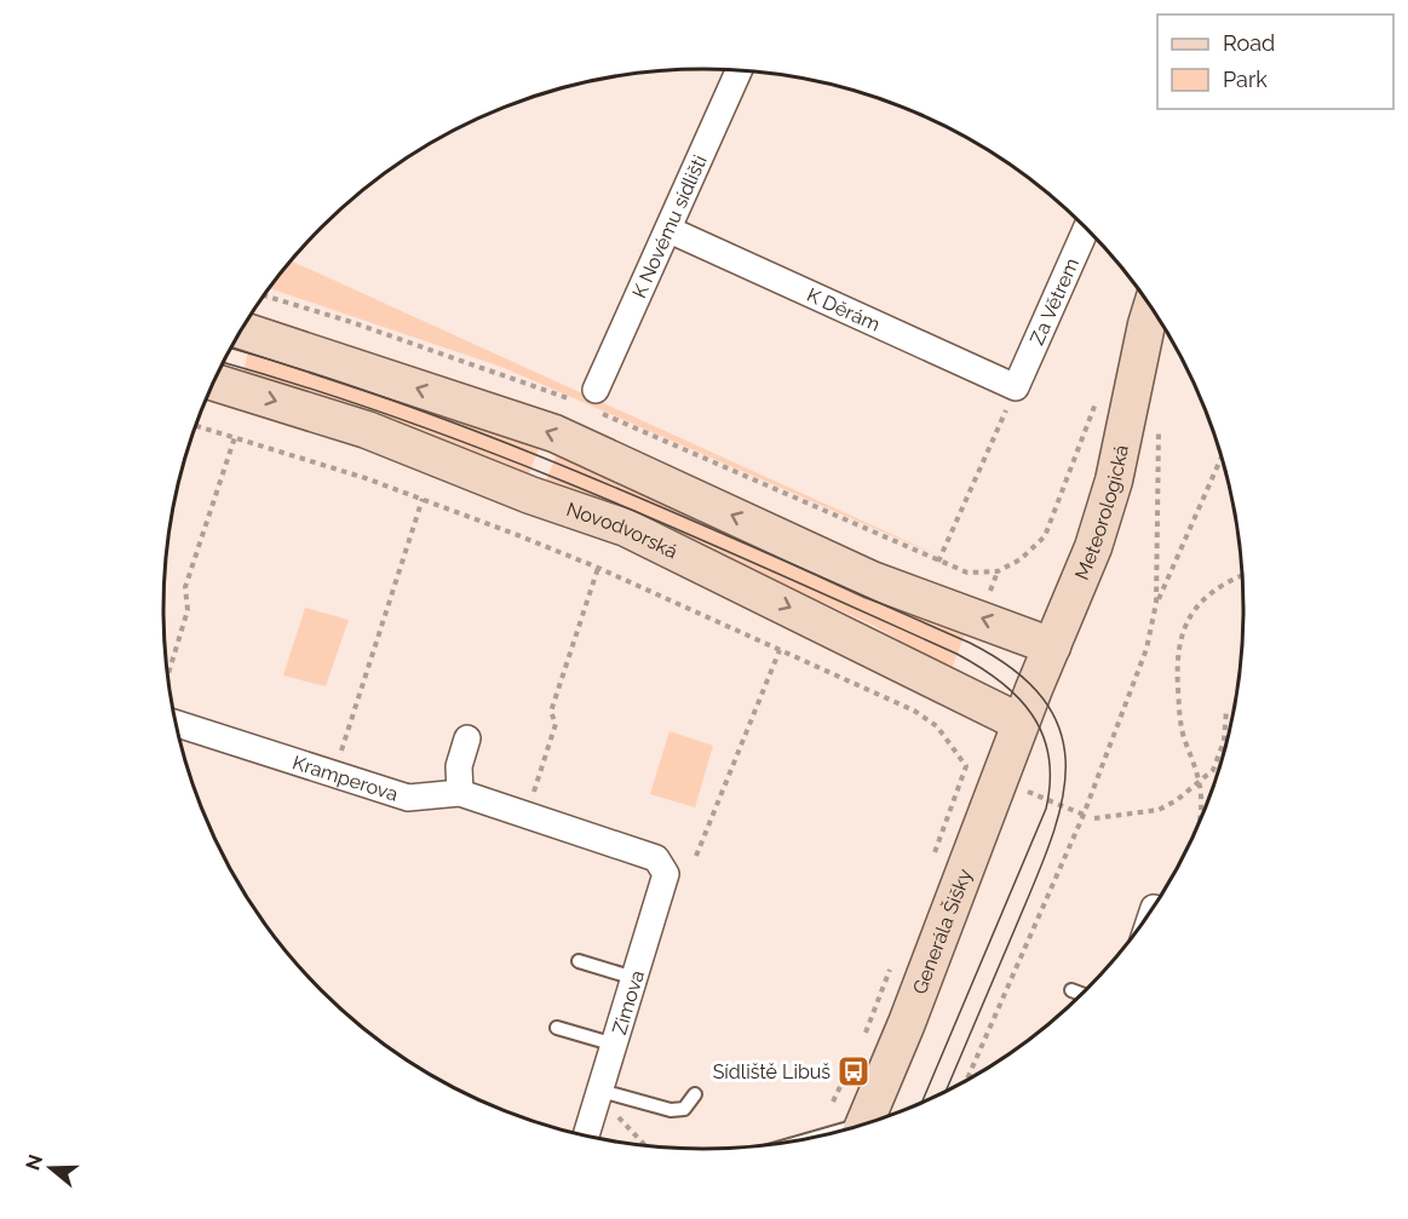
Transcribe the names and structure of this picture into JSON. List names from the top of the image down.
{
  "streets": {
    "main road": ["Meteorologická", "Novodvorská", "Generála Šišky"],
    "street": [
      "K Novému sídlišti",
      "Za Větrem",
      "K Děrám",
      "Kramperova",
      "Zimova"
    ]
  },
  "crossings": [
    ["K Novému sídlišti", "K Děrám"],
    ["Za Větrem", "K Děrám"],
    ["Meteorologická", "Novodvorská"],
    ["Meteorologická", "Generála Šišky"],
    ["Novodvorská", "Generála Šišky"],
    ["Kramperova", "Zimova"]
  ],
  "places": {
    "bus stop": ["Sídliště Libuš"]
  },
  "legend": ["Road", "Park"],
  "north": "left"
}
